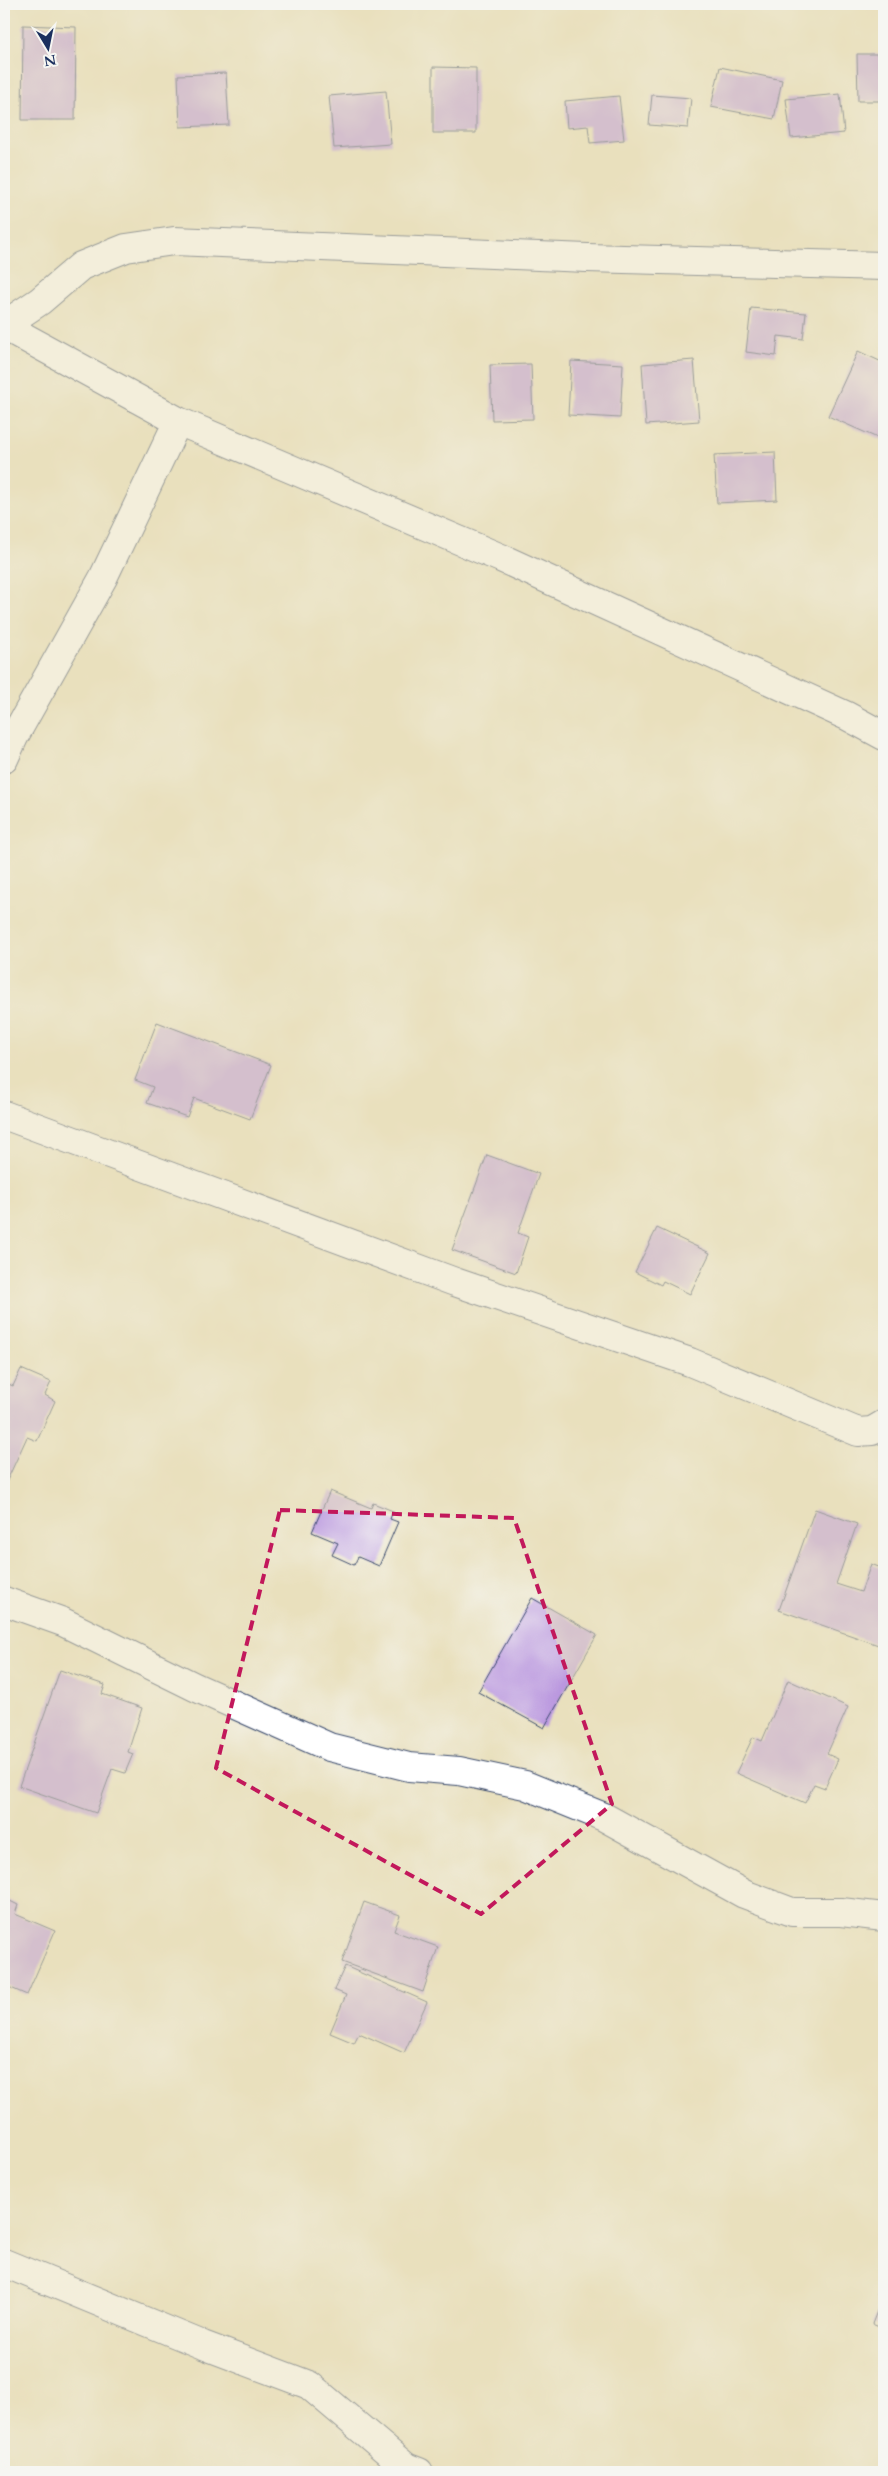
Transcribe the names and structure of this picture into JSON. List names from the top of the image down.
{
  "north": "bottom"
}
